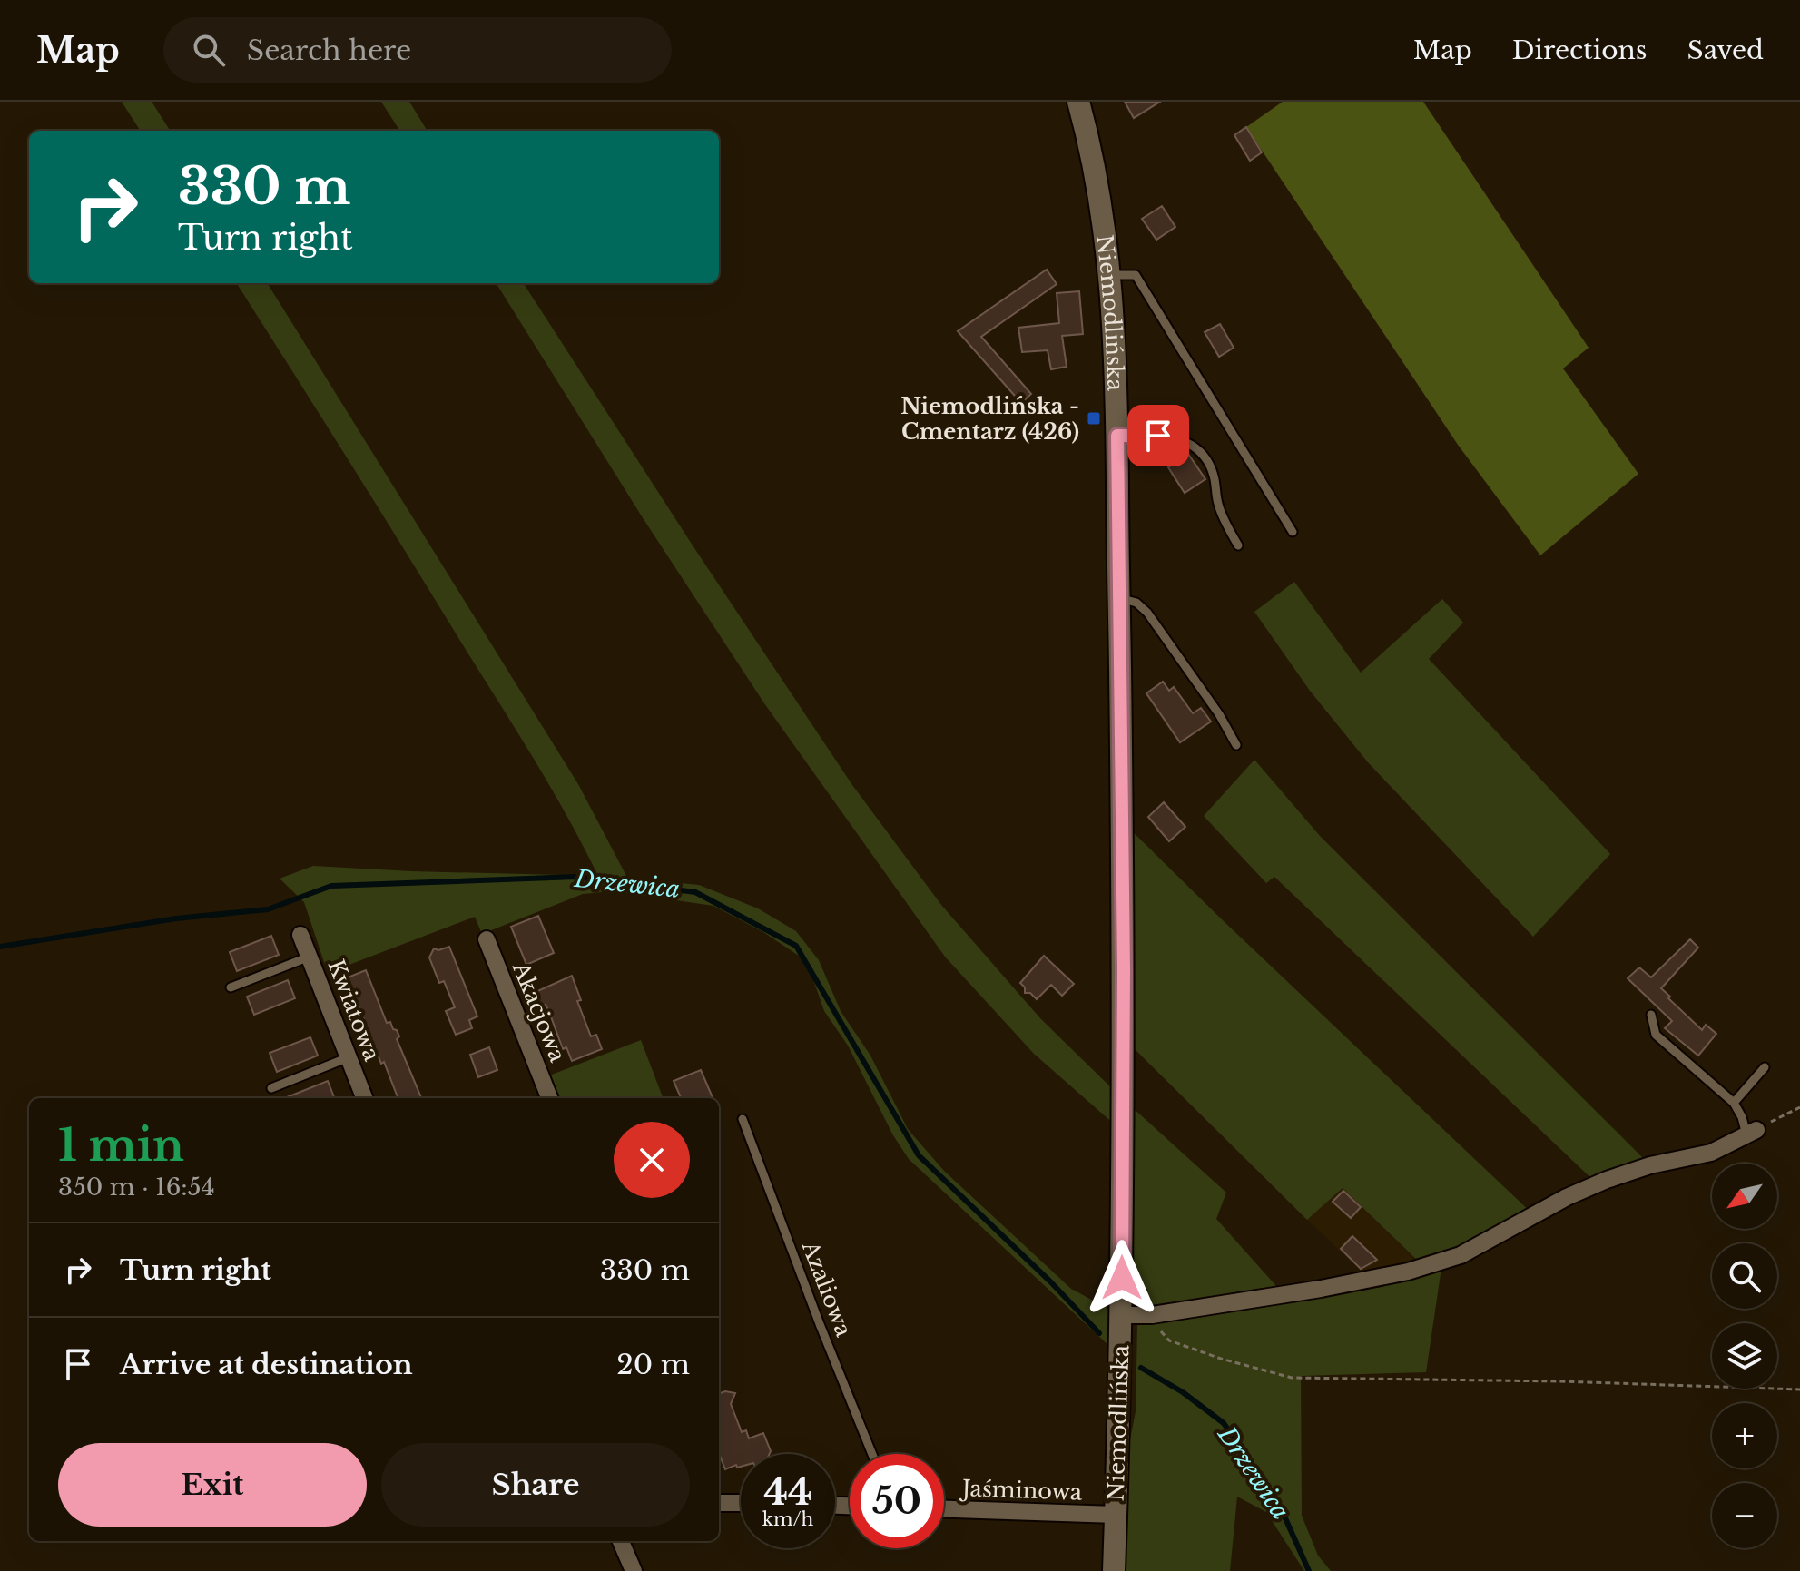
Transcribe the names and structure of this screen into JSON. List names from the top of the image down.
{
  "streets": {
    "main road": ["Niemodlińska"],
    "street": ["Kwiatowa", "Akacjowa", "Jaśminowa"],
    "lane": ["Azaliowa"]
  },
  "crossings": [
    ["Niemodlińska", "Jaśminowa"]
  ],
  "water": ["Drzewica"],
  "places": {
    "transit": ["Niemodlińska - Cmentarz (426)"]
  },
  "north": "bottom left",
  "page": {
    "header": "Map",
    "search": "Search here",
    "nav": ["Map", "Directions", "Saved"],
    "turn": ["330 m", "Turn right"],
    "heading": ["1 min", "350 m · 16:54"],
    "map_buttons": ["+", "−"],
    "list": [
      {
        "name": "Turn right",
        "value": "330 m"
      },
      {
        "name": "Arrive at destination",
        "value": "20 m"
      }
    ],
    "buttons": ["Exit", "Share"],
    "speed": "44 km/h",
    "limit": "50"
  }
}
